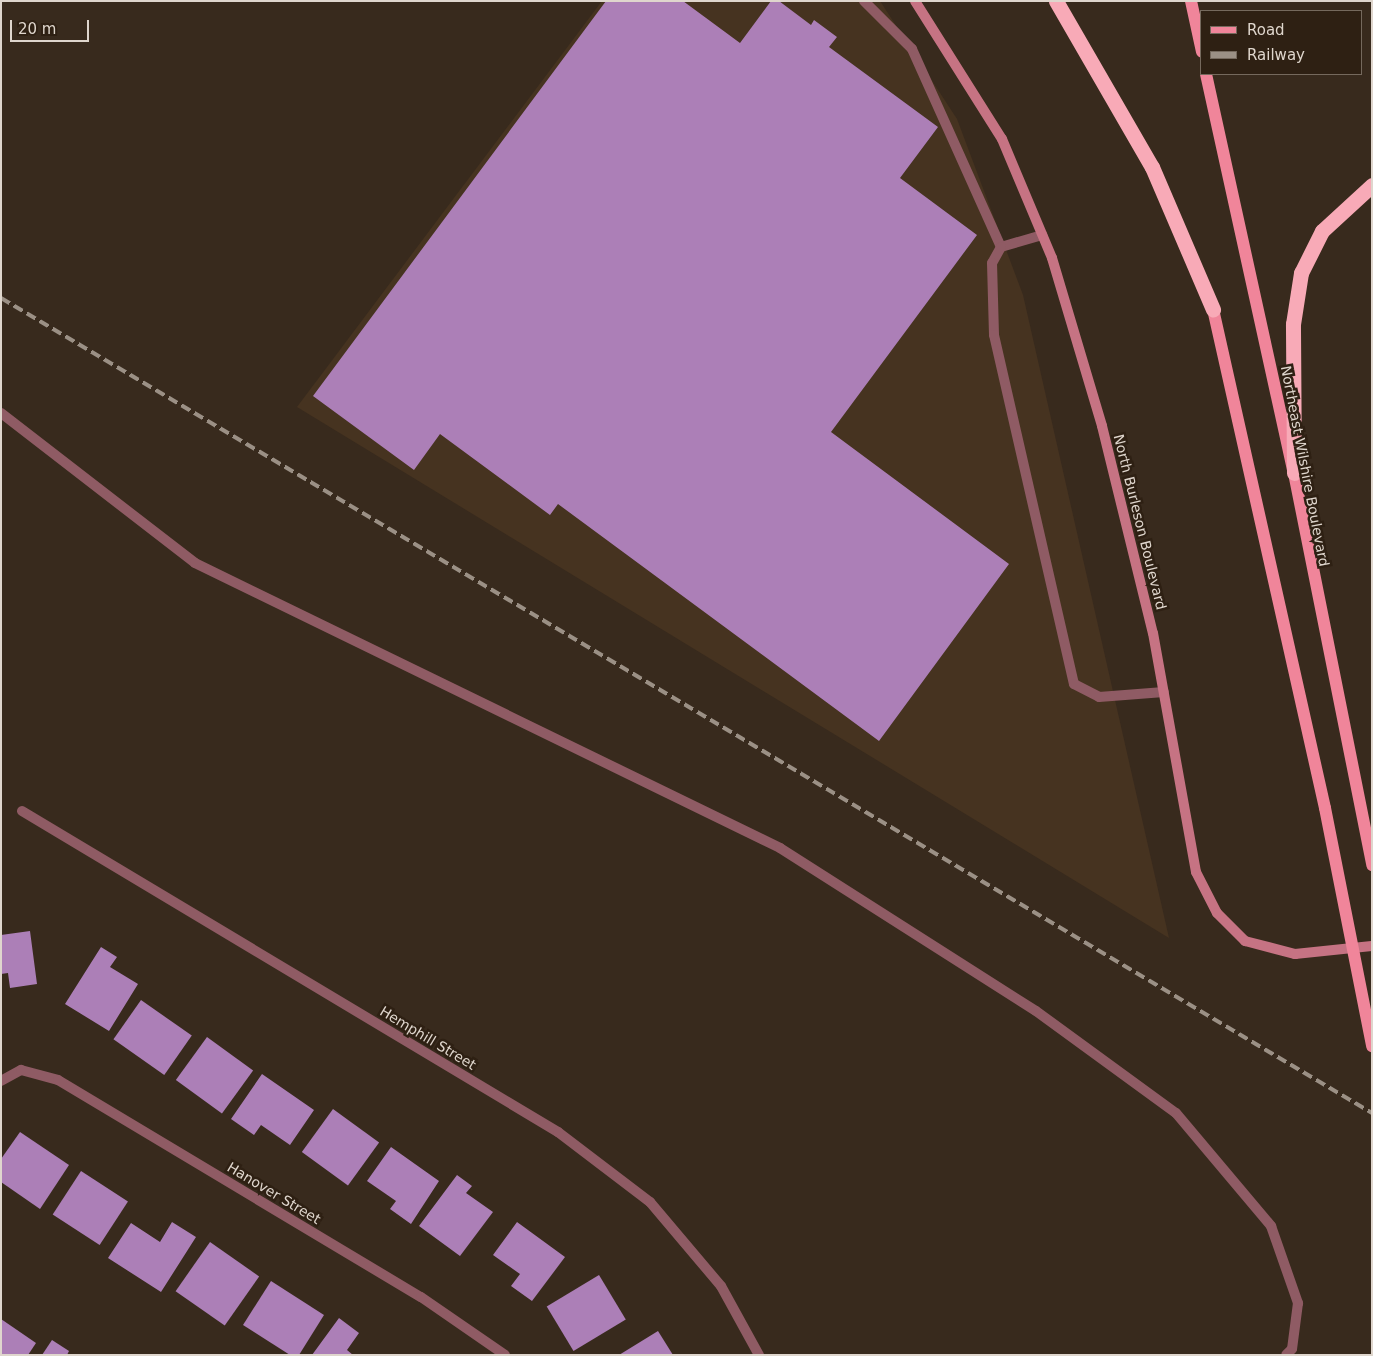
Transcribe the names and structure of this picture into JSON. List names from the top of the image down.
{
  "streets": {
    "main road": ["Northeast Wilshire Boulevard", "North Burleson Boulevard"],
    "street": ["Hemphill Street", "Hanover Street"]
  },
  "legend": ["Road", "Railway"],
  "scale_bar": "20 m"
}
